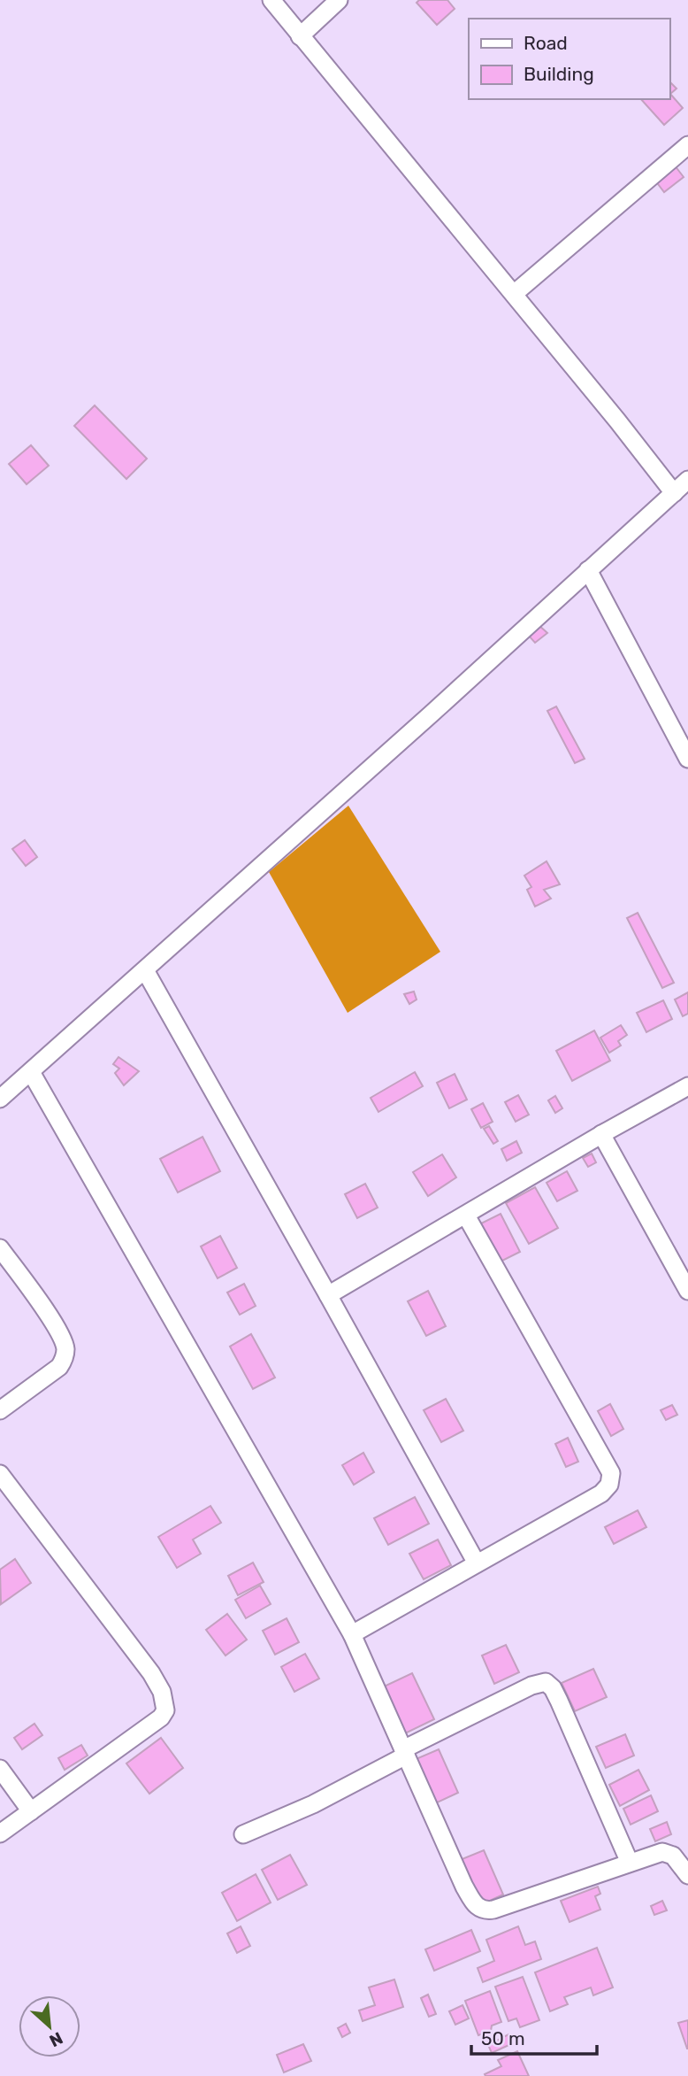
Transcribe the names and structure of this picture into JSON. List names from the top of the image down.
{
  "legend": ["Road", "Building"],
  "scale_bar": "50 m",
  "north": "bottom right"
}
